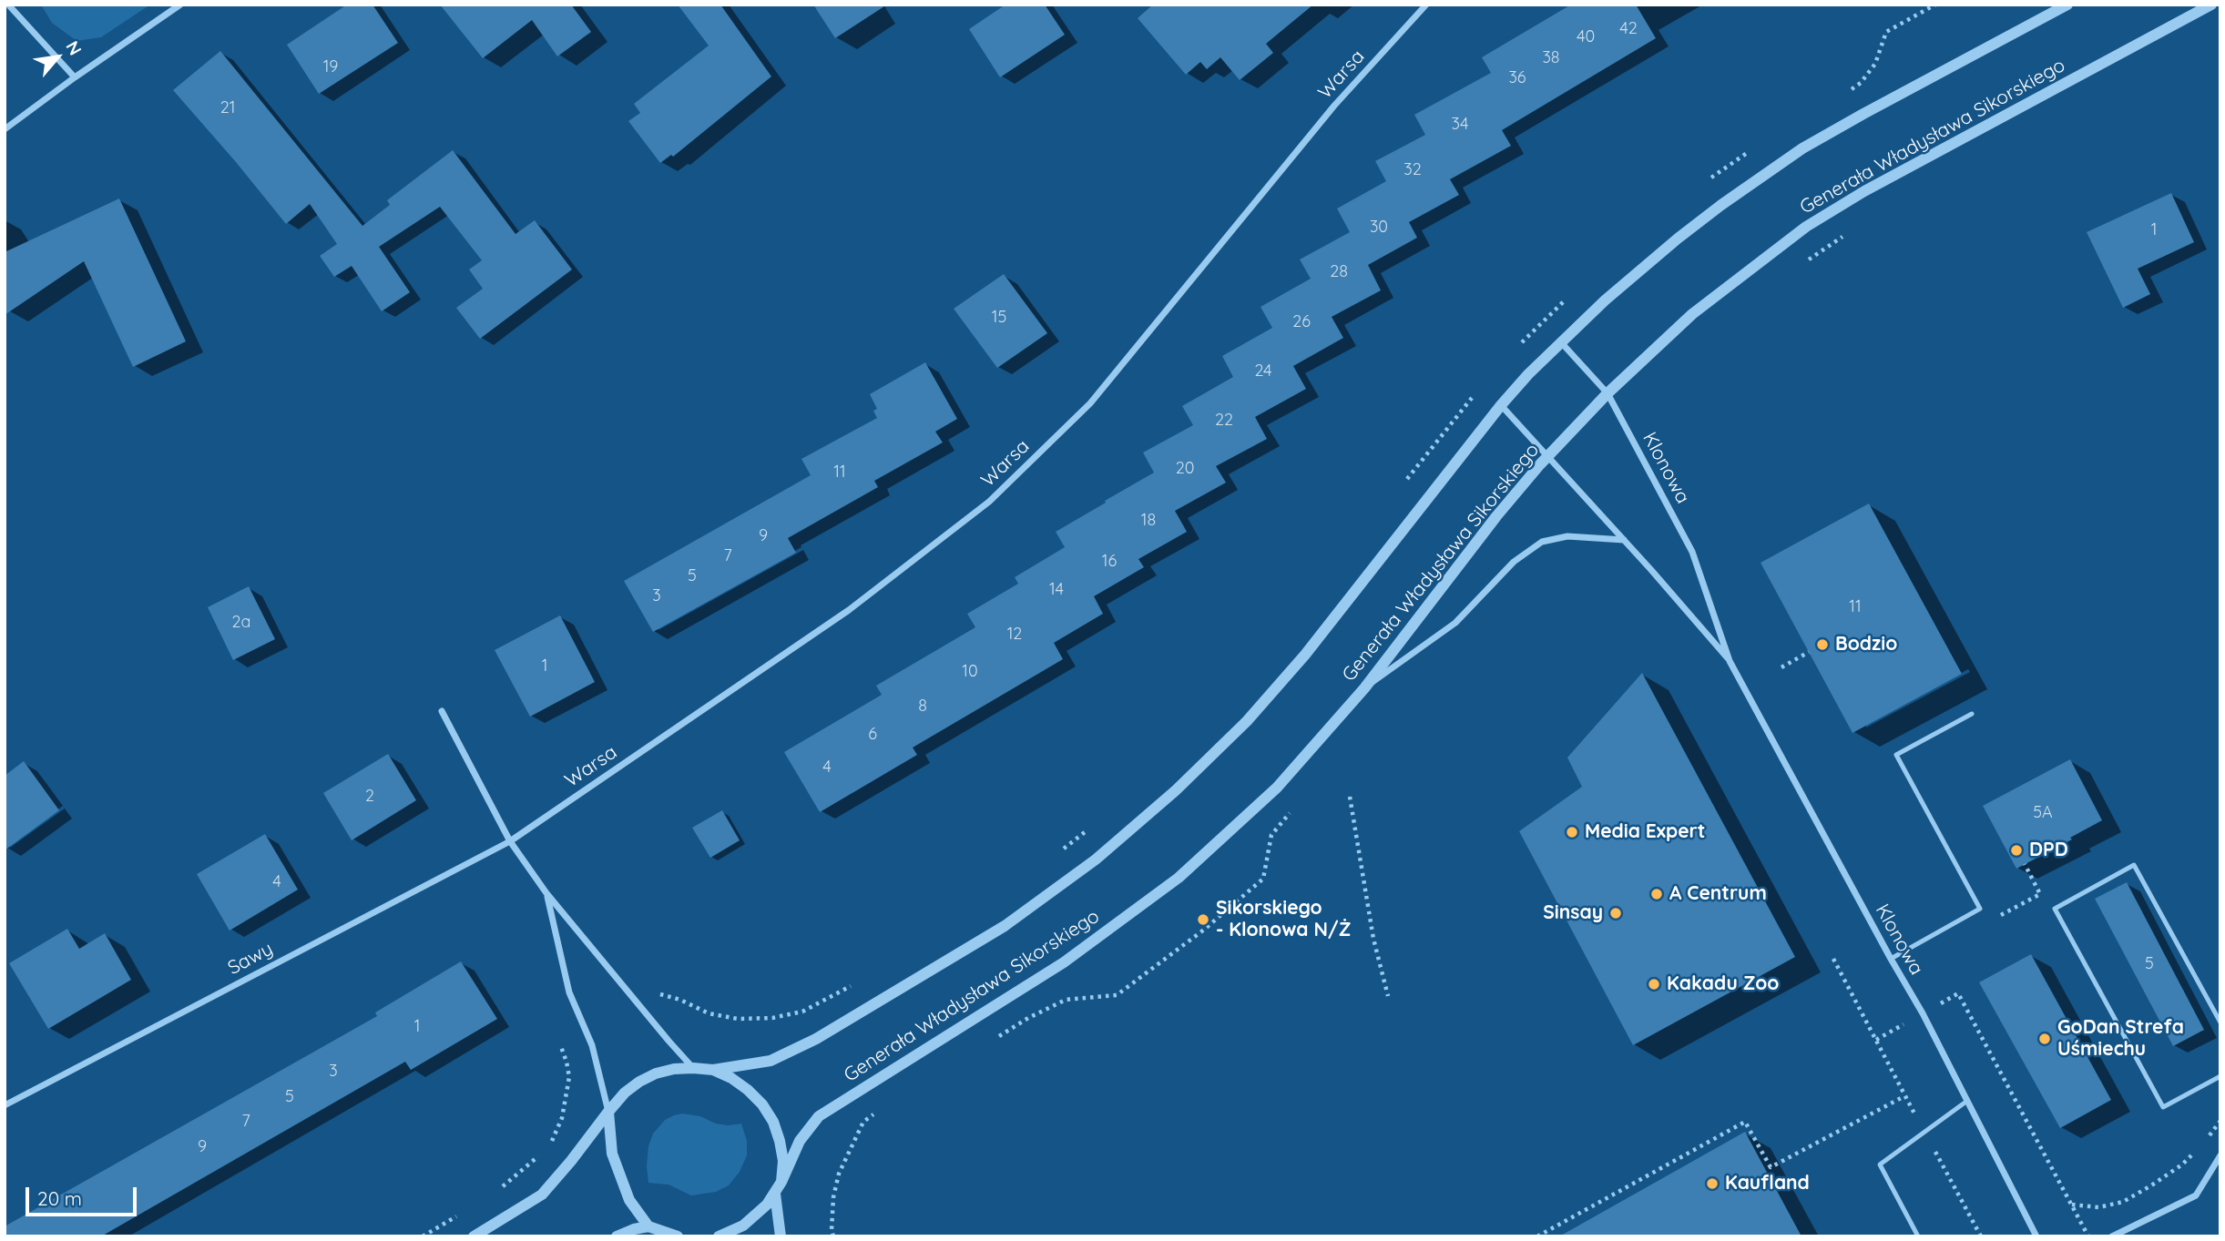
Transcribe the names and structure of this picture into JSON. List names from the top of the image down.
{
  "streets": {
    "street": [
      "Warsa",
      "Generała Władysława Sikorskiego",
      "Klonowa",
      "Sawy"
    ]
  },
  "crossings": [
    ["Warsa", "Sawy"],
    ["Generała Władysława Sikorskiego", "Klonowa"]
  ],
  "places": [
    "Bodzio",
    "Media Expert",
    "DPD",
    "A Centrum",
    "Sinsay",
    "Sikorskiego - Klonowa N/Ż",
    "Kakadu Zoo",
    "GoDan Strefa Uśmiechu",
    "Kaufland"
  ],
  "house_numbers": [
    "42",
    "40",
    "38",
    "19",
    "36",
    "21",
    "34",
    "32",
    "30",
    "1",
    "28",
    "15",
    "26",
    "24",
    "22",
    "20",
    "11",
    "18",
    "9",
    "7",
    "16",
    "5",
    "14",
    "3",
    "11",
    "2a",
    "12",
    "1",
    "10",
    "8",
    "6",
    "4",
    "2",
    "5A",
    "4",
    "5",
    "1",
    "3",
    "5",
    "7",
    "9"
  ],
  "scale_bar": "20 m",
  "north": "top right"
}
